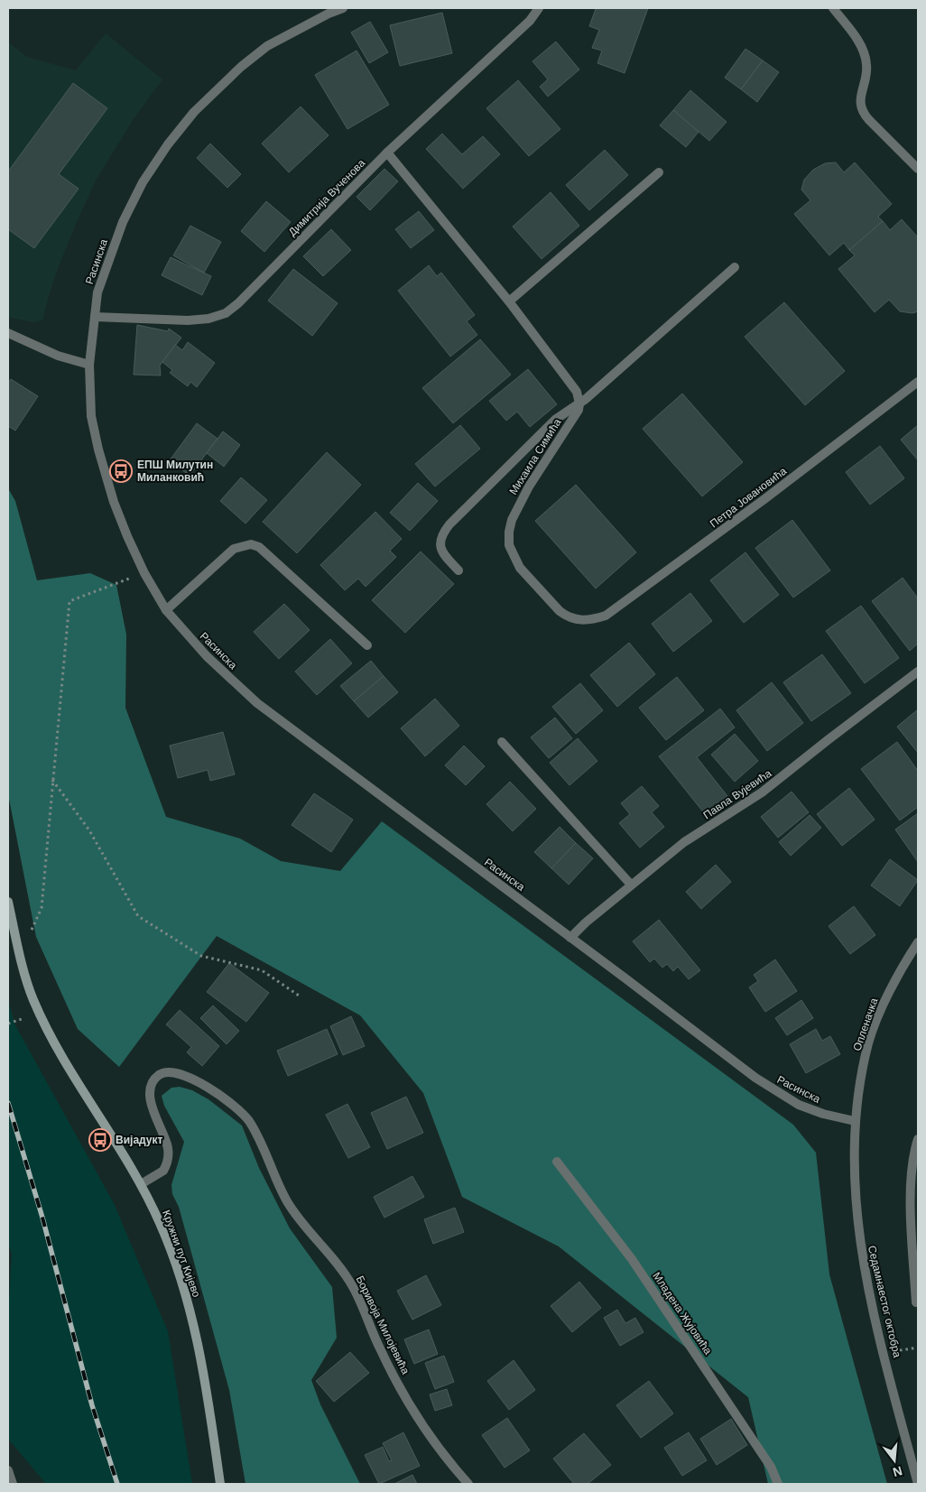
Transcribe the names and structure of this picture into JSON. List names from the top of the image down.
{
  "streets": {
    "main road": ["Кружни пут Кијево"],
    "street": [
      "Димитрија Вученова",
      "Расинска",
      "Михаила Симића",
      "Петра Јовановића",
      "Павла Вујевића",
      "Опленачка",
      "Седамнаестог октобра",
      "Младена Жујовића",
      "Боривоја Милојевића"
    ]
  },
  "crossings": [
    ["Димитрија Вученова", "Расинска"],
    ["Расинска", "Павла Вујевића"],
    ["Расинска", "Опленачка"],
    ["Расинска", "Седамнаестог октобра"],
    ["Михаила Симића", "Петра Јовановића"],
    ["Опленачка", "Седамнаестог октобра"],
    ["Кружни пут Кијево", "Боривоја Милојевића"]
  ],
  "places": {
    "bus stop": ["ЕПШ Милутин Миланковић", "Вијадукт"]
  },
  "north": "bottom"
}
